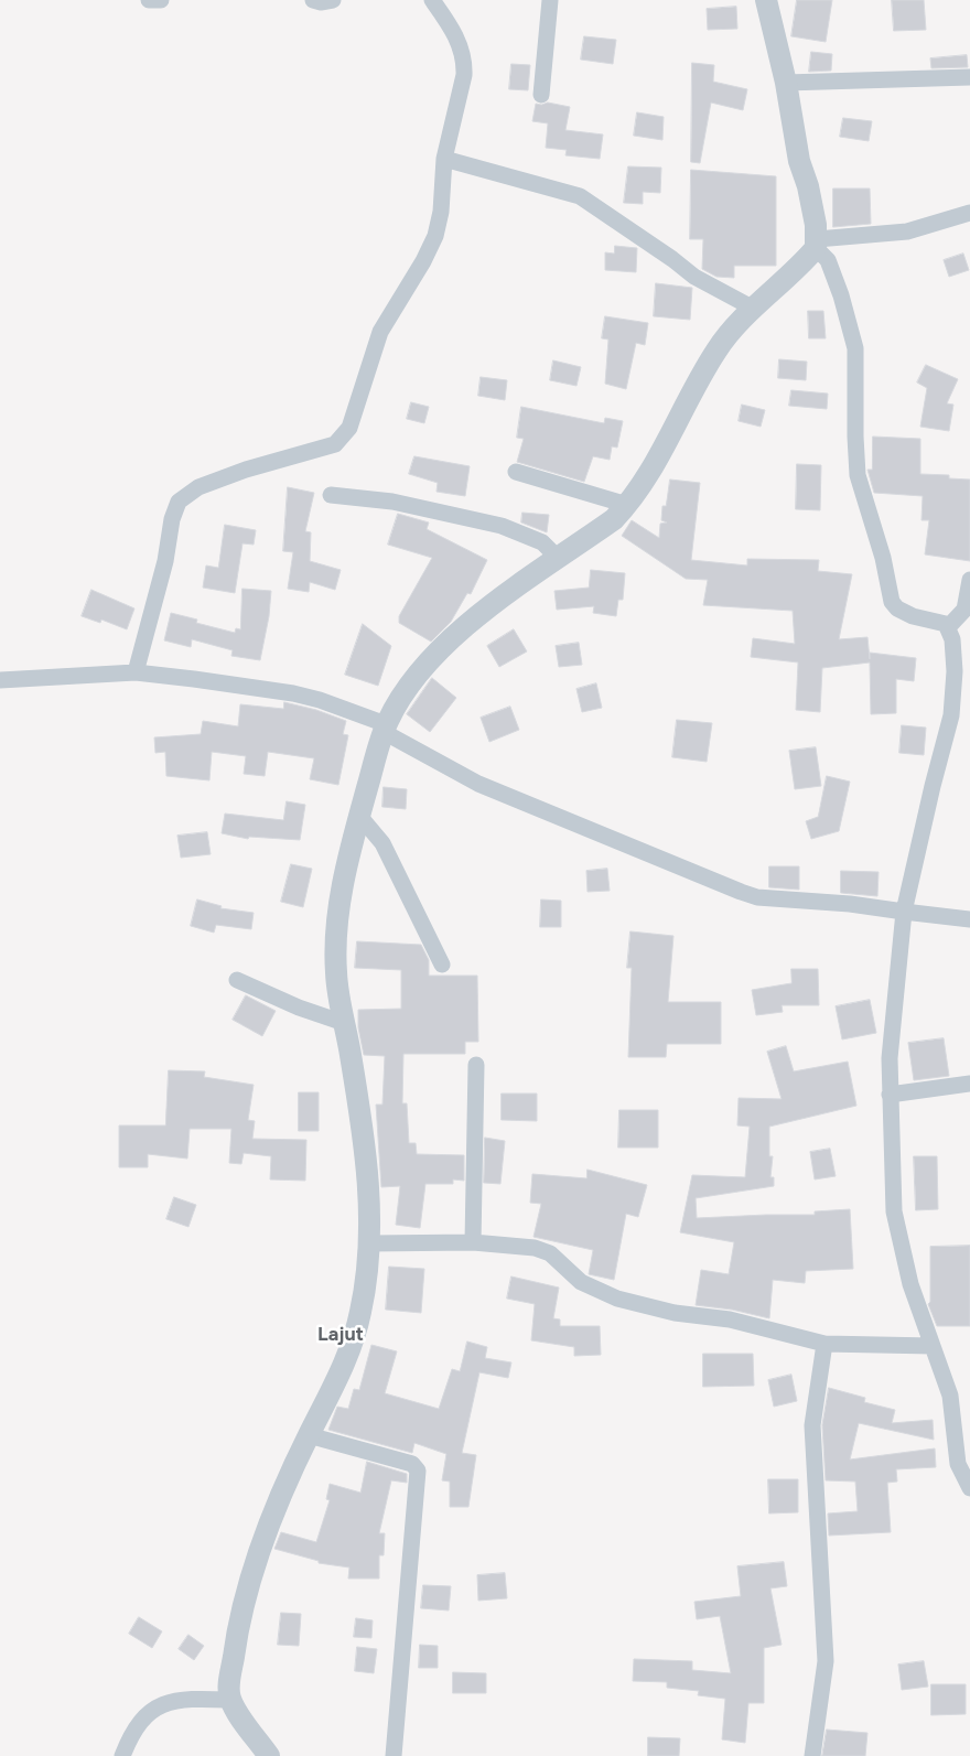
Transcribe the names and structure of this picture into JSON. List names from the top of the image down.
{
  "districts": ["Lajut"]
}
